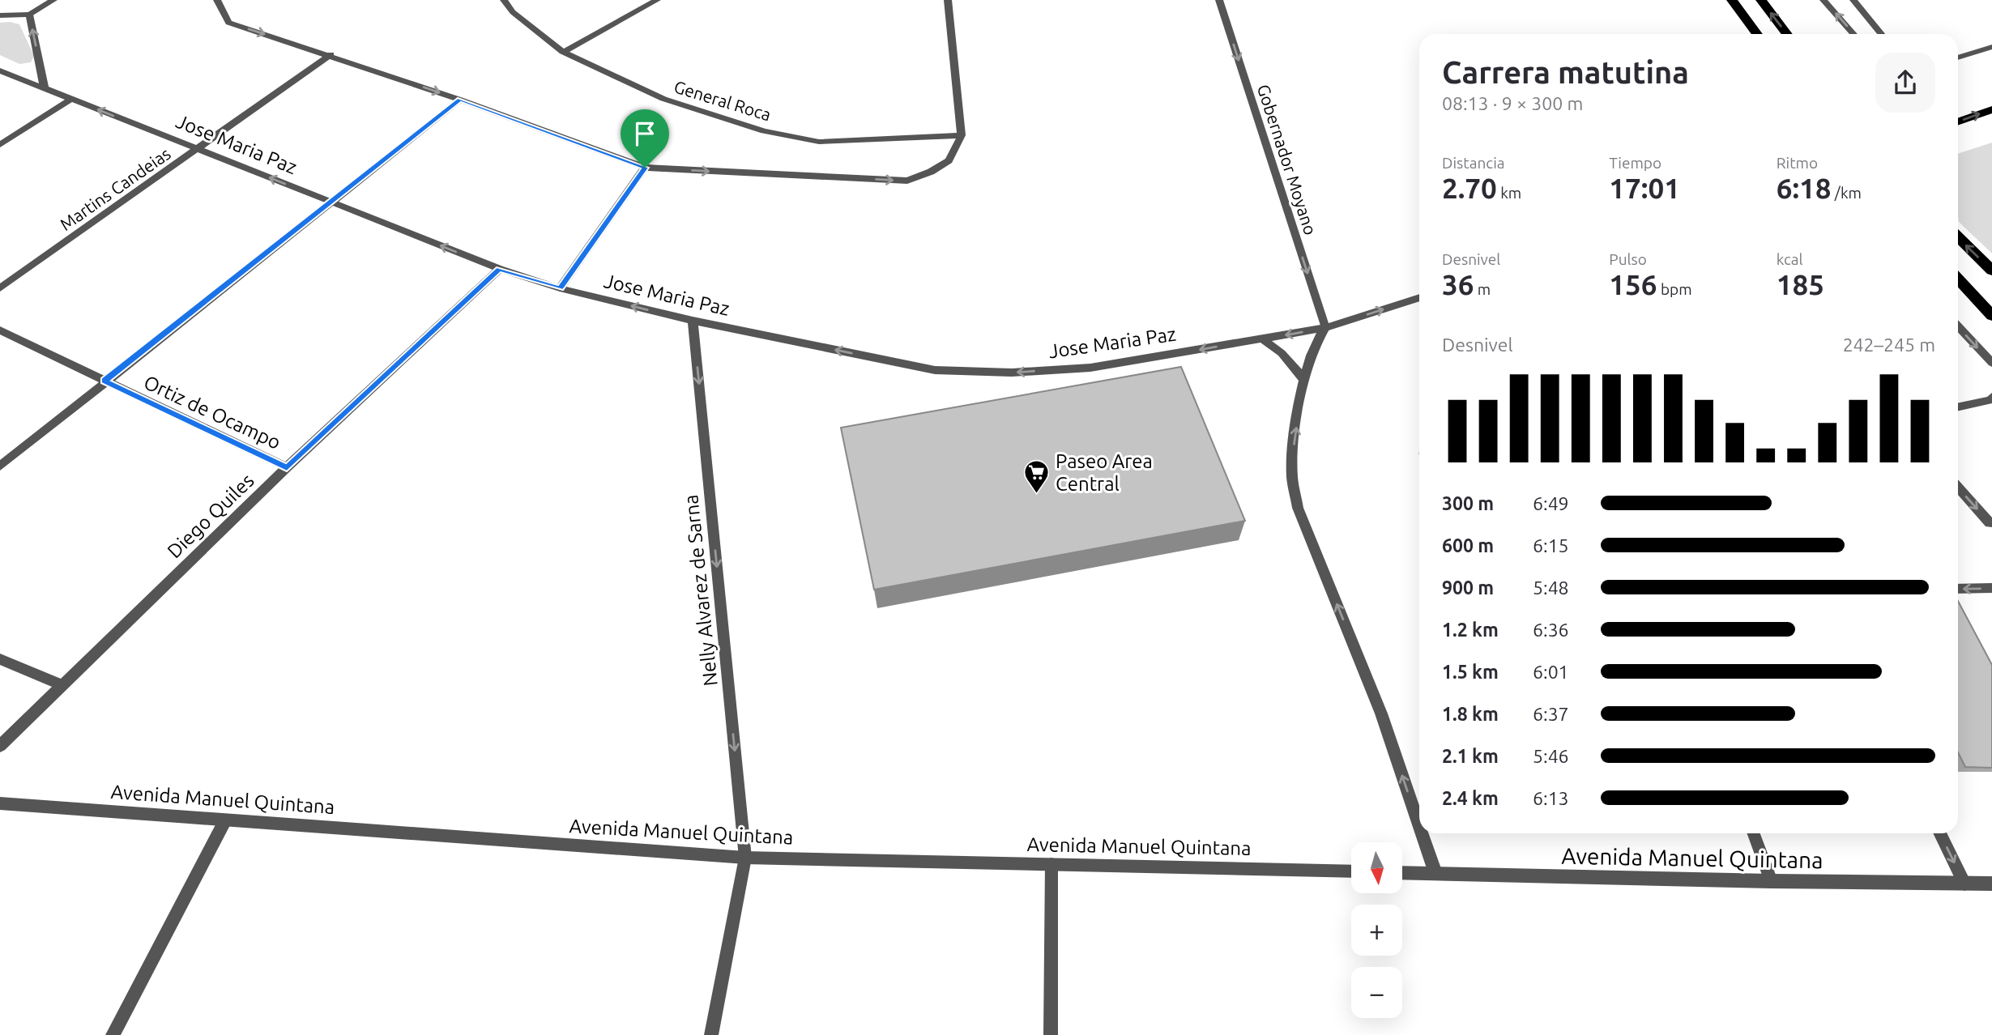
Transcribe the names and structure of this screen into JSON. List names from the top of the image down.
{
  "streets": {
    "street": [
      "General Roca",
      "Jose Maria Paz",
      "Gobernador Moyano",
      "Martins Candeias",
      "Ortiz de Ocampo",
      "Diego Quiles",
      "Nelly Alvarez de Sarna",
      "Avenida Manuel Quintana"
    ]
  },
  "crossings": [
    ["Jose Maria Paz", "Gobernador Moyano"],
    ["Jose Maria Paz", "Martins Candeias"],
    ["Jose Maria Paz", "Diego Quiles"],
    ["Jose Maria Paz", "Nelly Alvarez de Sarna"],
    ["Ortiz de Ocampo", "Diego Quiles"],
    ["Nelly Alvarez de Sarna", "Avenida Manuel Quintana"]
  ],
  "one_way": ["Jose Maria Paz", "Gobernador Moyano", "Nelly Alvarez de Sarna"],
  "places": {
    "supermarket": ["Paseo Area Central"]
  },
  "north": "bottom",
  "page": {
    "heading": ["Carrera matutina", "08:13 · 9 × 300 m"],
    "stats": [
      ["Distancia", "2.70 km"],
      ["Tiempo", "17:01"],
      ["Ritmo", "6:18 /km"],
      ["Desnivel", "36 m"],
      ["Pulso", "156 bpm"],
      ["kcal", "185"]
    ],
    "chart": ["Desnivel", "242–245 m"],
    "list": [
      {
        "name": "300 m",
        "note": "6:49"
      },
      {
        "name": "600 m",
        "note": "6:15"
      },
      {
        "name": "900 m",
        "note": "5:48"
      },
      {
        "name": "1.2 km",
        "note": "6:36"
      },
      {
        "name": "1.5 km",
        "note": "6:01"
      },
      {
        "name": "1.8 km",
        "note": "6:37"
      },
      {
        "name": "2.1 km",
        "note": "5:46"
      },
      {
        "name": "2.4 km",
        "note": "6:13"
      }
    ],
    "map_buttons": ["+", "−"]
  }
}
